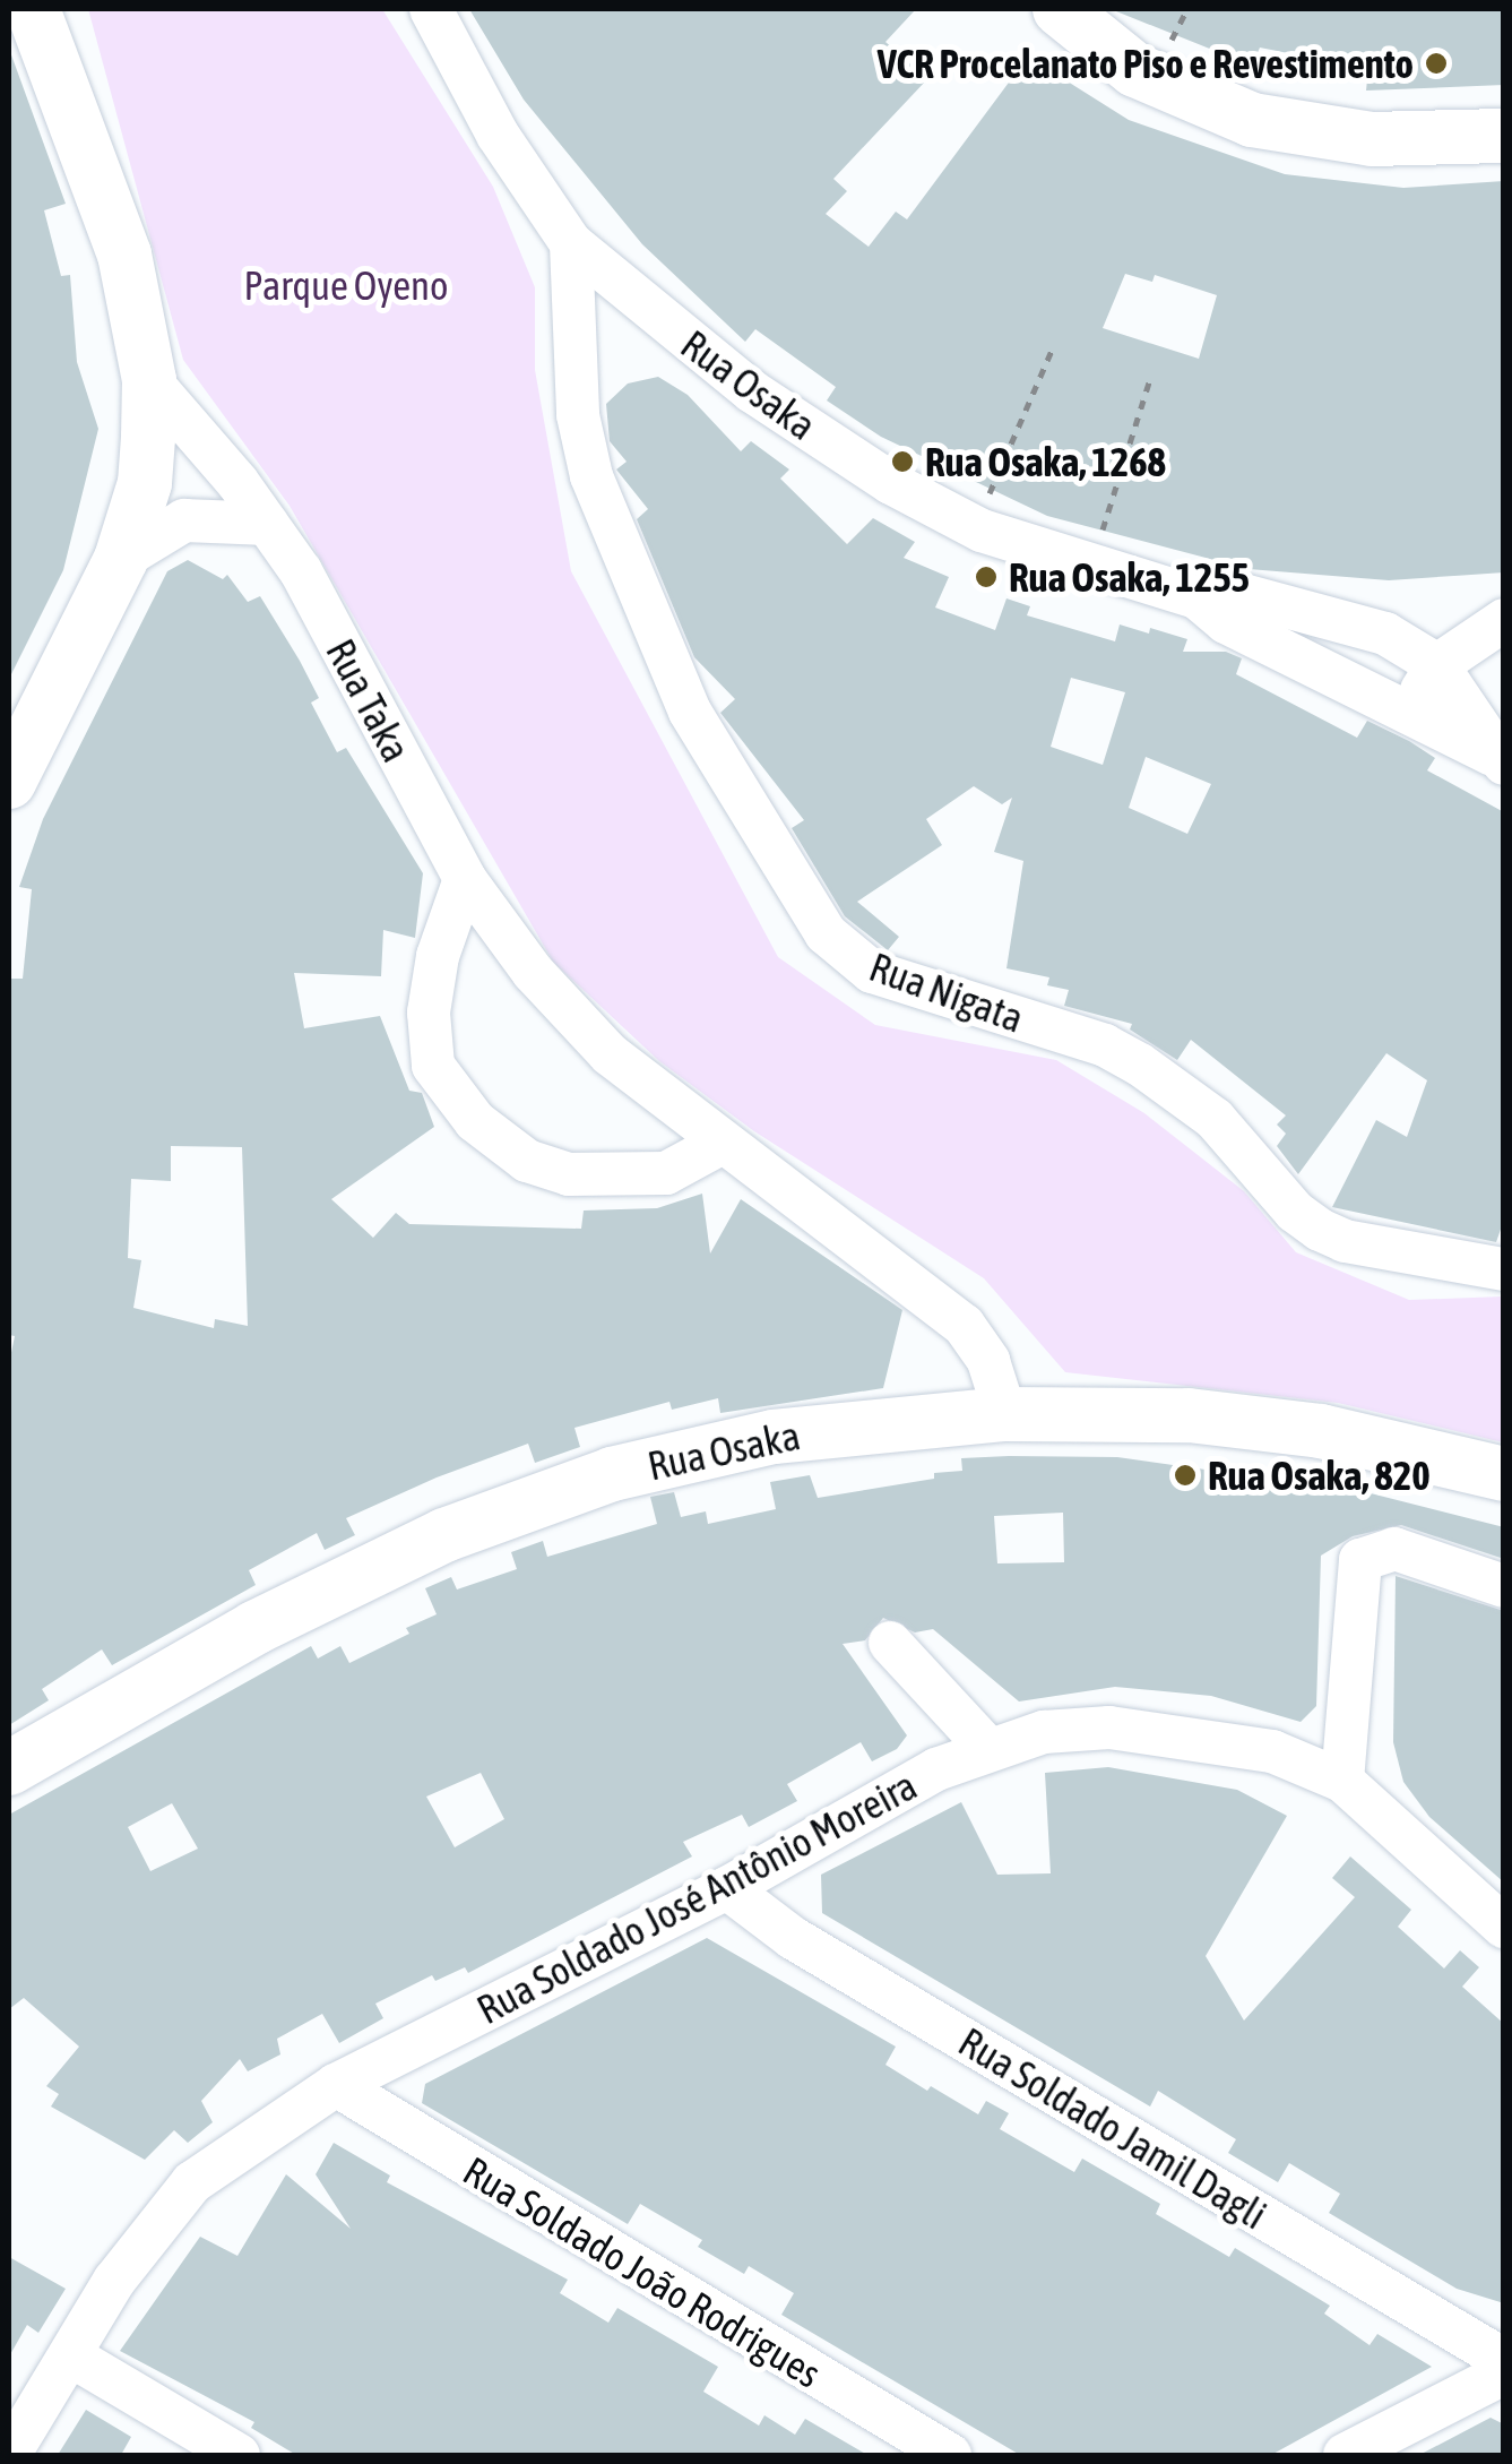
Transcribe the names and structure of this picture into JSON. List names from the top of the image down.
{
  "streets": {
    "main road": ["Rua Osaka"],
    "street": [
      "Rua Taka",
      "Rua Nigata",
      "Rua Soldado José Antônio Moreira",
      "Rua Soldado Jamil Dagli",
      "Rua Soldado João Rodrigues"
    ]
  },
  "crossings": [
    ["Rua Osaka", "Rua Taka"],
    ["Rua Osaka", "Rua Nigata"],
    ["Rua Soldado José Antônio Moreira", "Rua Soldado Jamil Dagli"],
    ["Rua Soldado José Antônio Moreira", "Rua Soldado João Rodrigues"]
  ],
  "parks": ["Parque Oyeno"],
  "places": [
    "VCR Procelanato Piso e Revestimento",
    "Rua Osaka, 1268",
    "Rua Osaka, 1255",
    "Rua Osaka, 820"
  ]
}
